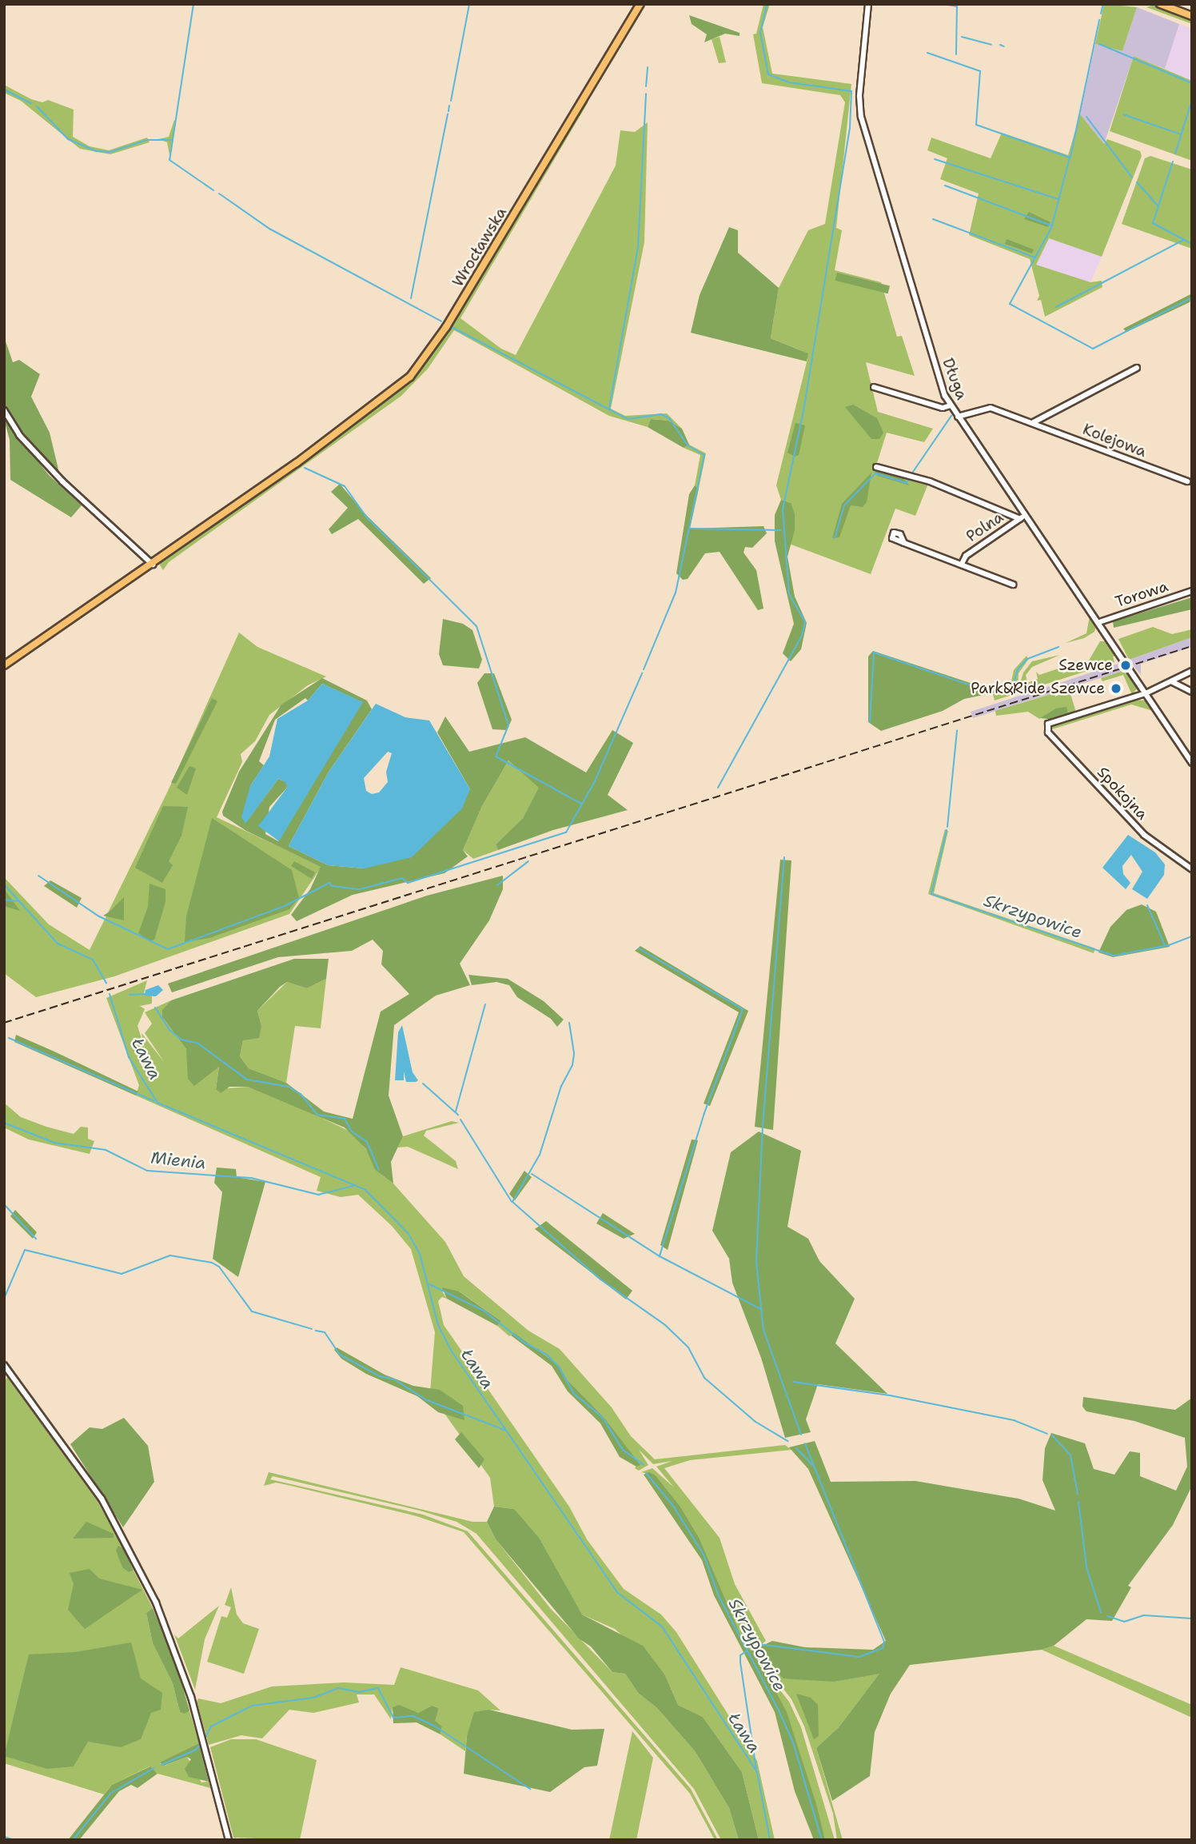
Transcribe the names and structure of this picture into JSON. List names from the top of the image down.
{
  "streets": {
    "main road": ["Wrocławska"],
    "street": [
      "Długa",
      "Kolejowa",
      "Polna",
      "Torowa",
      "Spokojna"
    ]
  },
  "crossings": [
    ["Długa", "Kolejowa"],
    ["Długa", "Polna"],
    ["Długa", "Torowa"],
    ["Długa", "Spokojna"]
  ],
  "water": ["Skrzypowice", "Ława", "Mienia"],
  "places": ["Szewce", "Park&Ride Szewce"]
}
